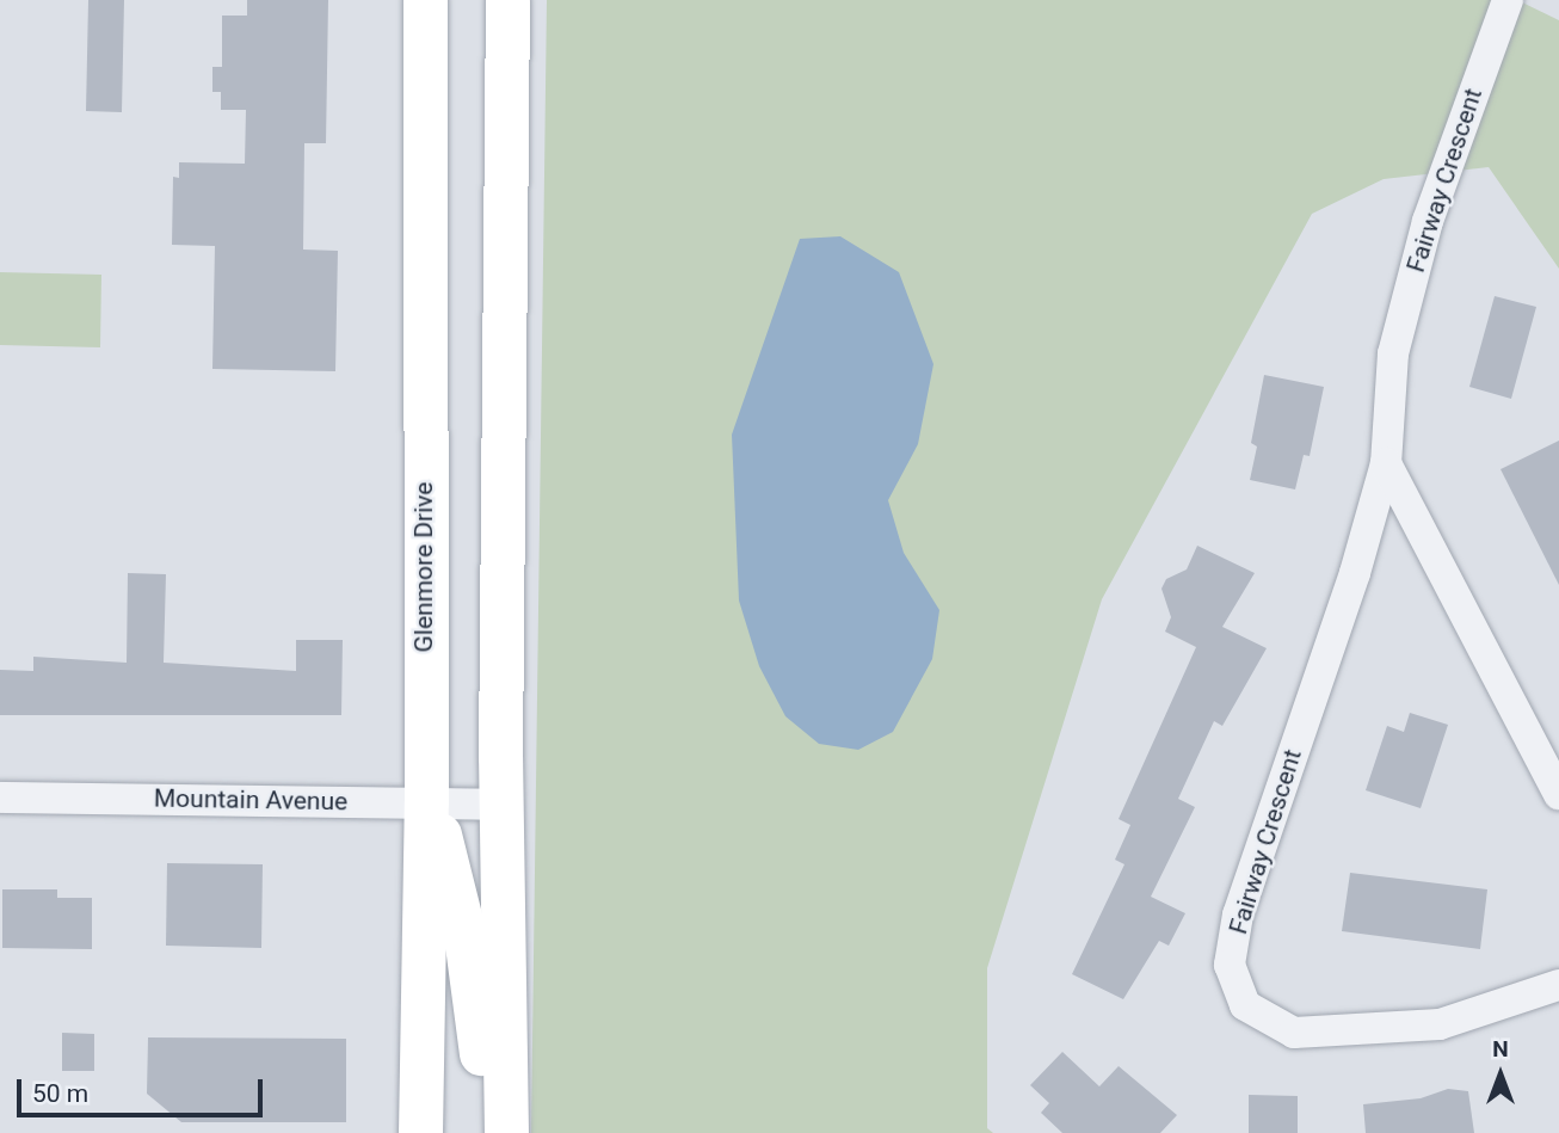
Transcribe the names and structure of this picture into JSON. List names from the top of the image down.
{
  "streets": {
    "main road": ["Glenmore Drive"],
    "street": ["Fairway Crescent", "Mountain Avenue"]
  },
  "crossings": [
    ["Glenmore Drive", "Mountain Avenue"]
  ],
  "scale_bar": "50 m",
  "north": "top"
}
